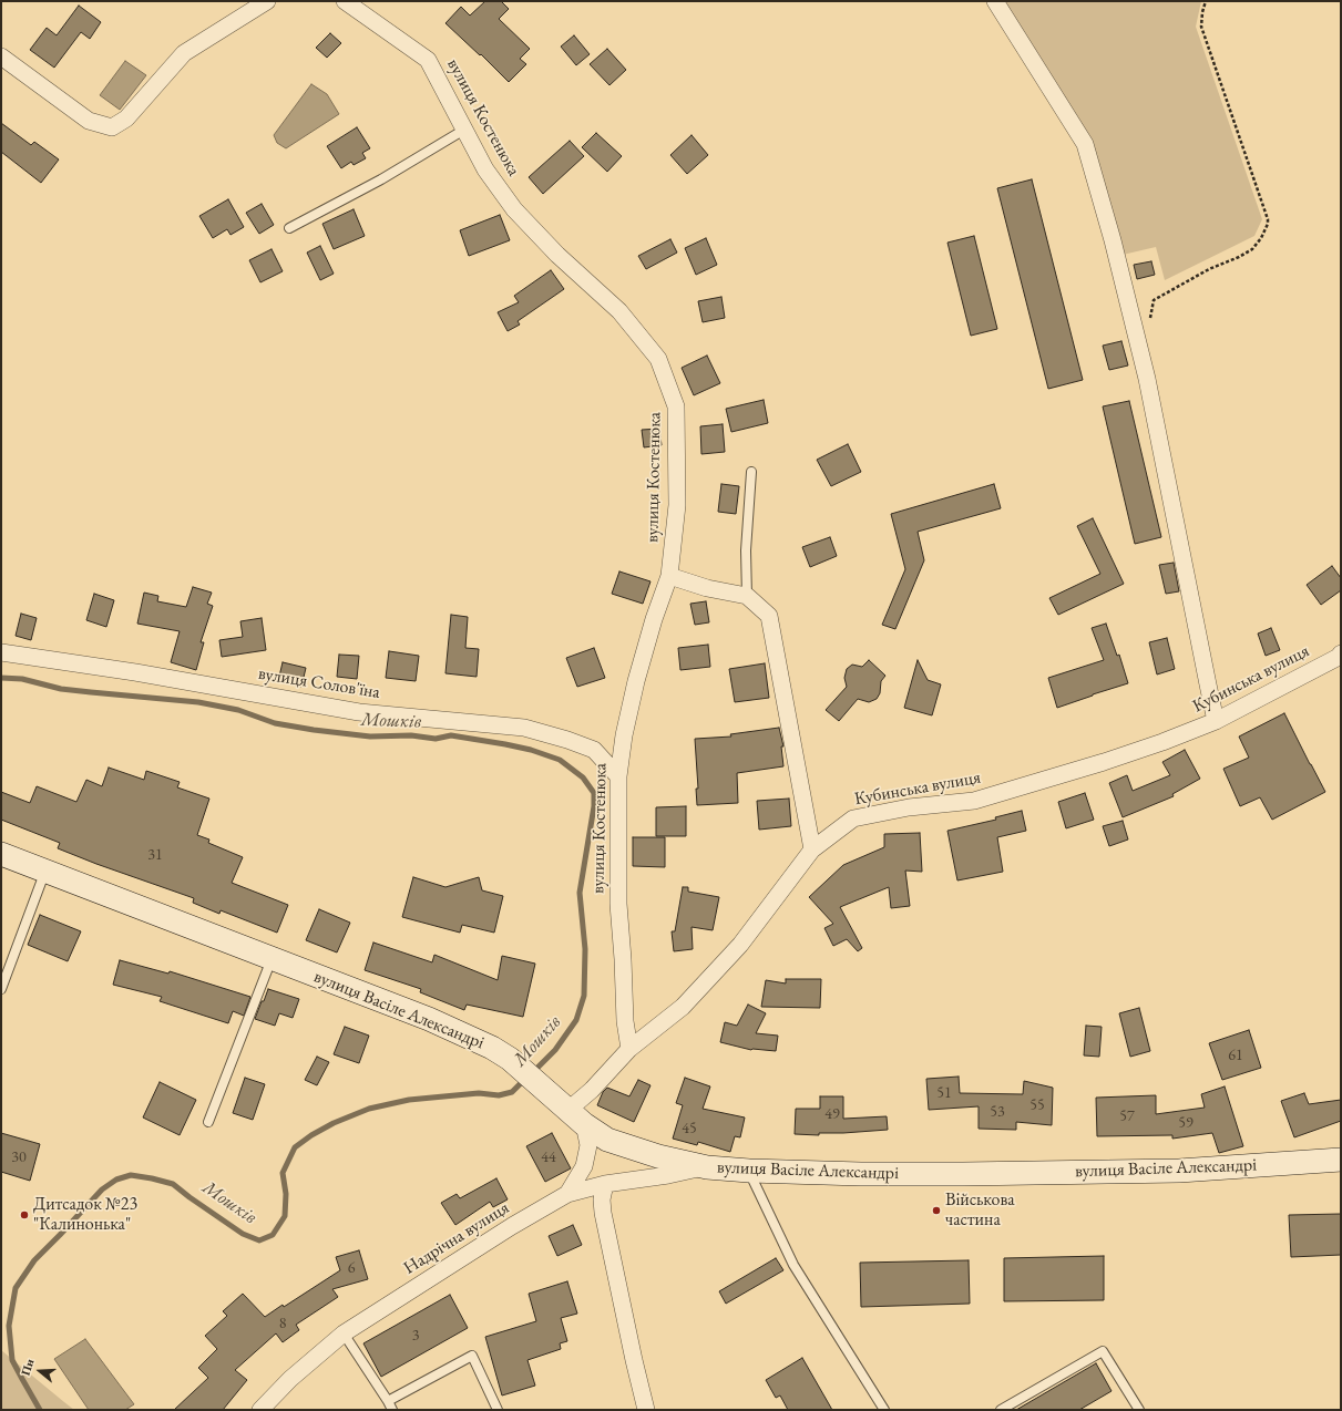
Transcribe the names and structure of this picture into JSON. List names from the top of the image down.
{
  "streets": {
    "main road": ["вулиця Васіле Александрі"],
    "street": [
      "вулиця Костенюка",
      "Кубинська вулиця",
      "вулиця Солов'їна",
      "Надрічна вулиця"
    ]
  },
  "crossings": [
    ["вулиця Костенюка", "Кубинська вулиця"],
    ["вулиця Костенюка", "вулиця Солов'їна"],
    ["Кубинська вулиця", "вулиця Васіле Александрі"],
    ["вулиця Васіле Александрі", "Надрічна вулиця"]
  ],
  "water": ["Мошків"],
  "places": ["Військова частина", "Дитсадок №23 \"Калинонька\""],
  "house_numbers": [
    "31",
    "61",
    "51",
    "55",
    "53",
    "49",
    "57",
    "59",
    "45",
    "30",
    "44",
    "6",
    "8",
    "3"
  ],
  "north": "left"
}
